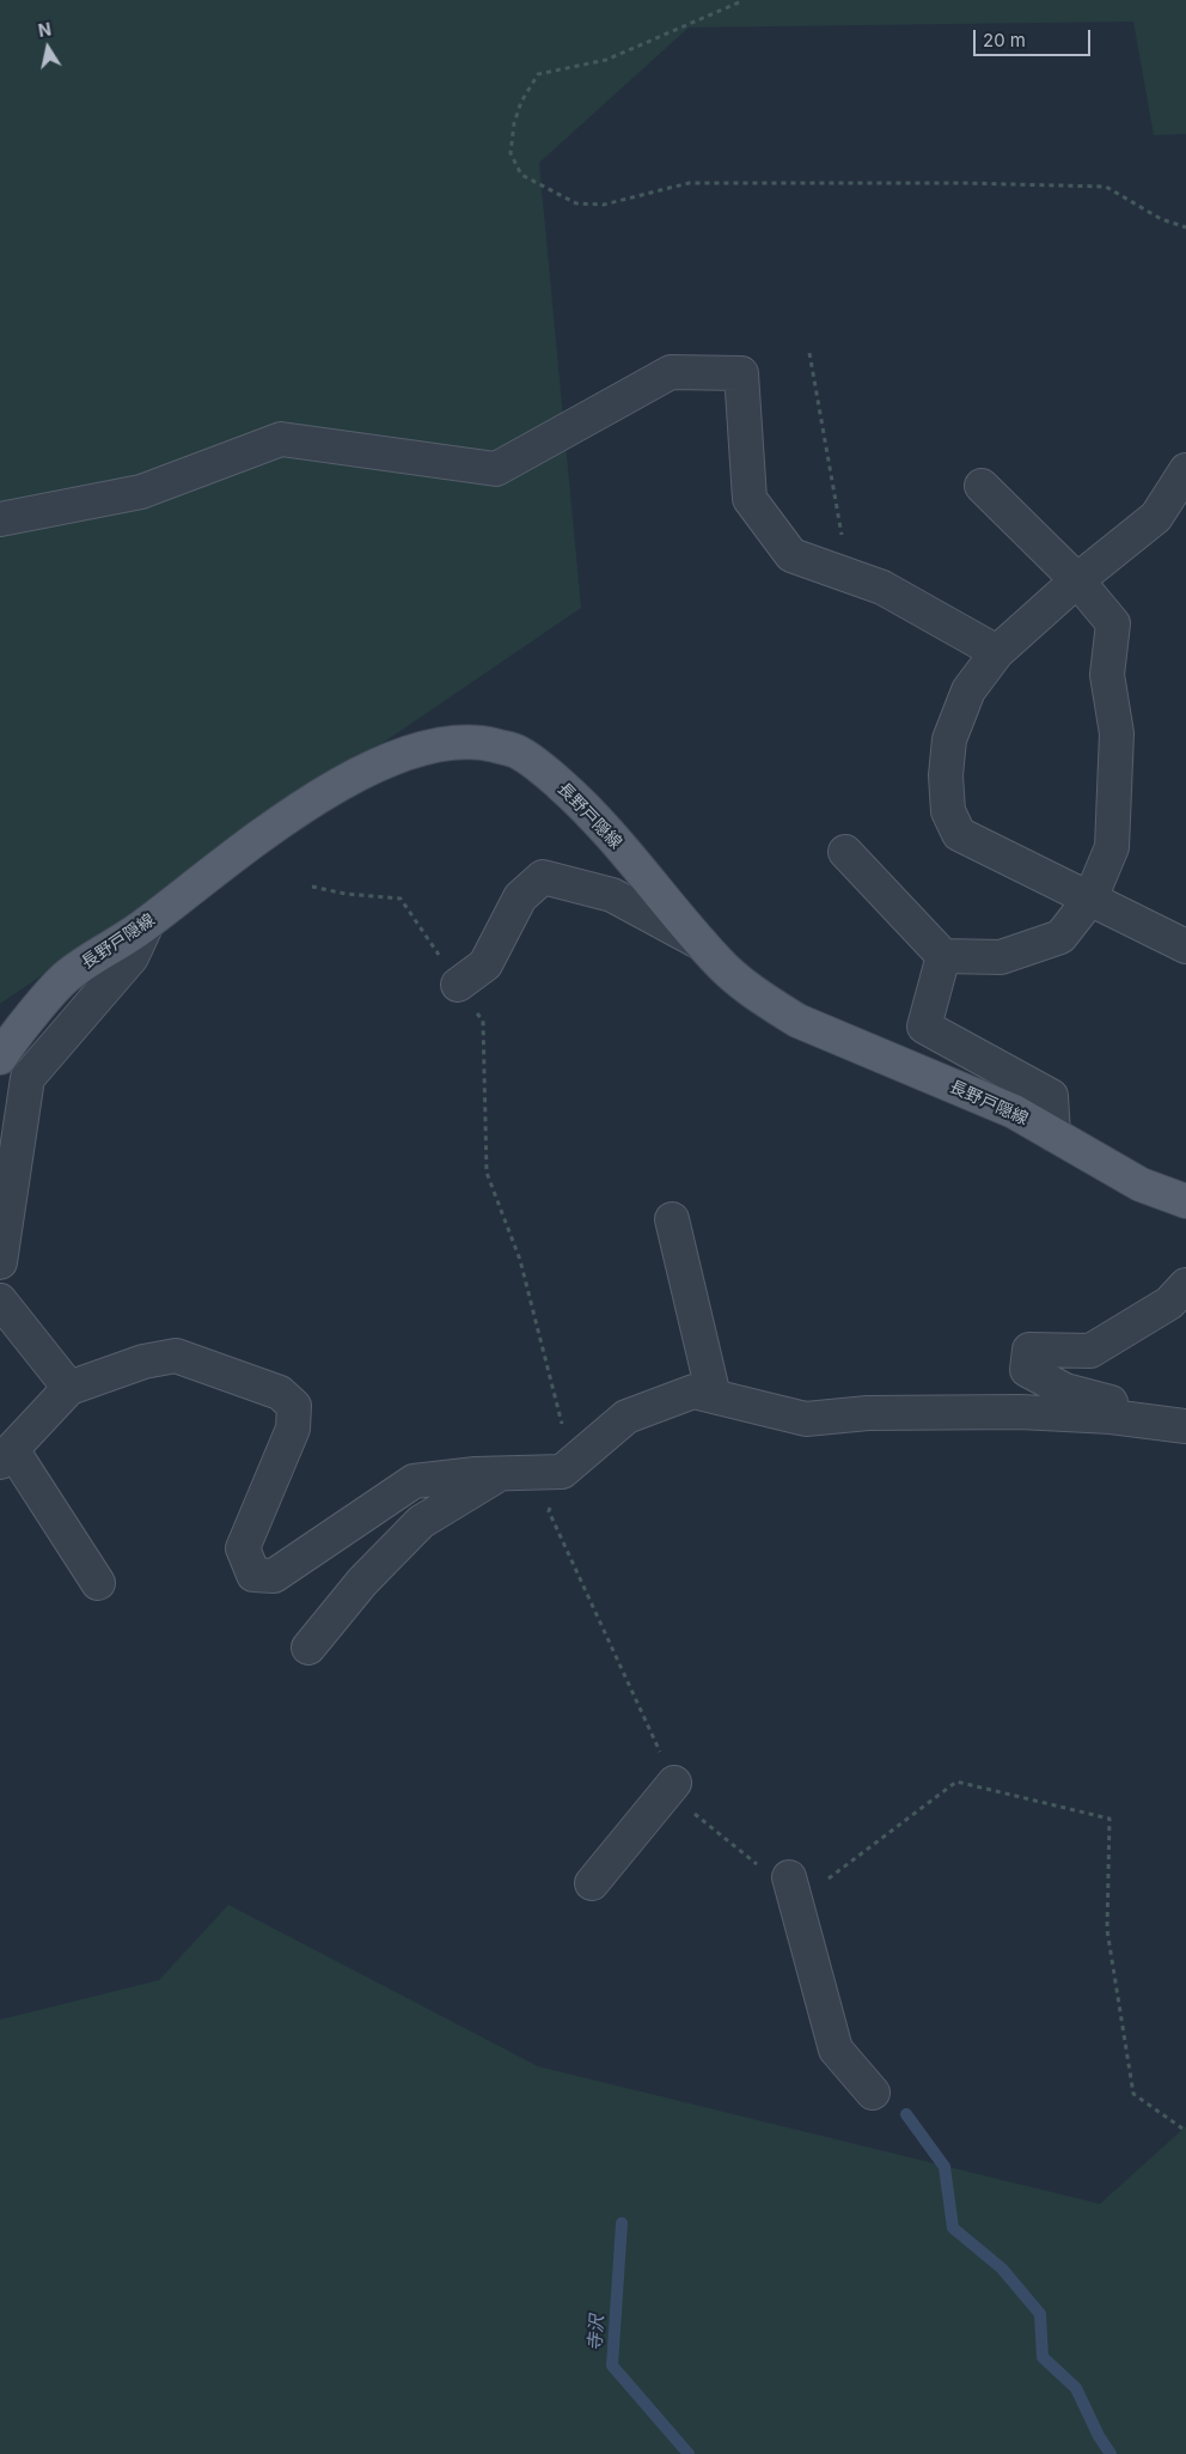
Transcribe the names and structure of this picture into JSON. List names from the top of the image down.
{
  "streets": {
    "main road": ["長野戸隠線"]
  },
  "water": ["寺沢"],
  "scale_bar": "20 m",
  "north": "top"
}
